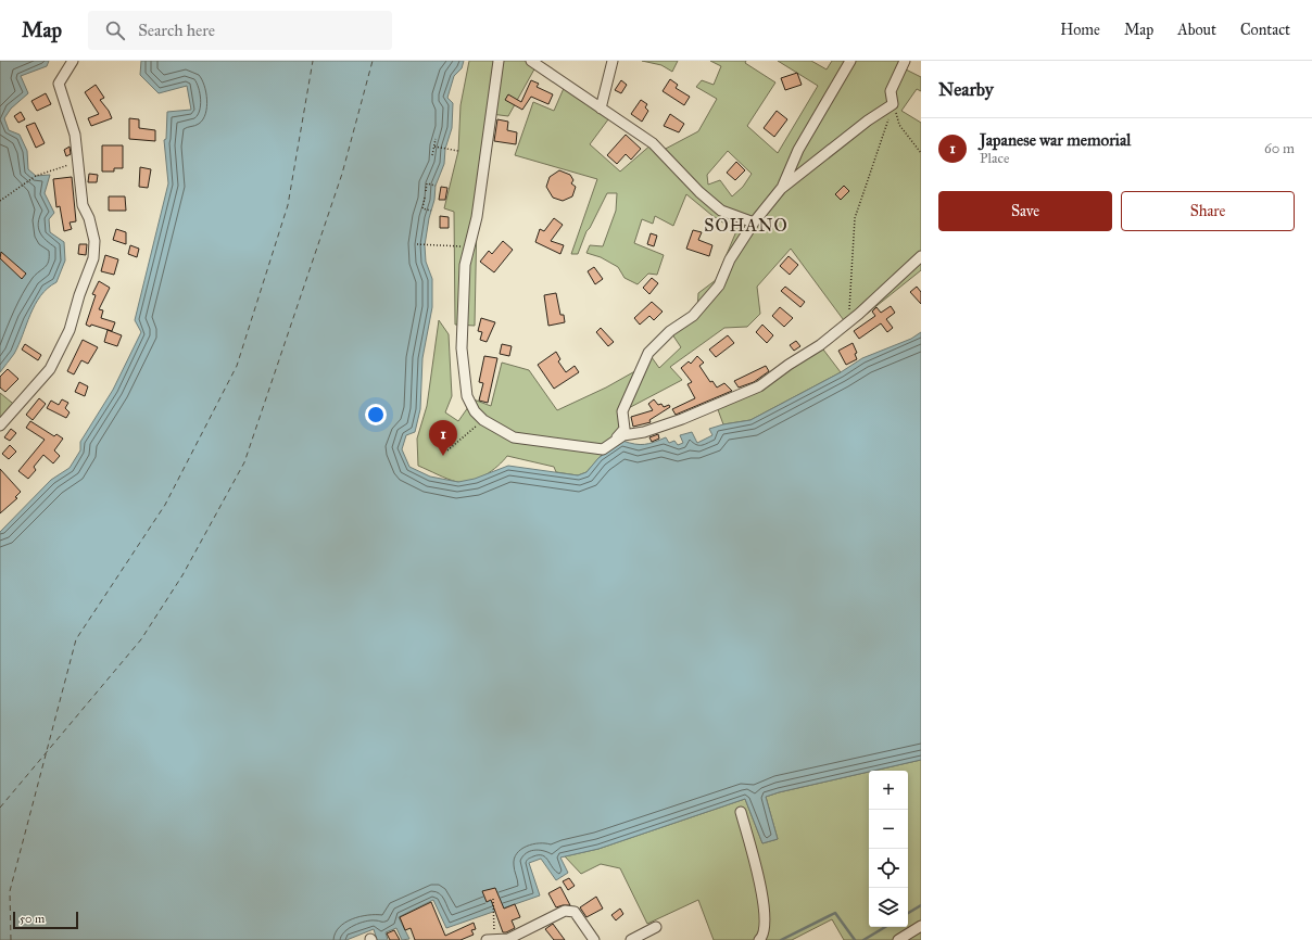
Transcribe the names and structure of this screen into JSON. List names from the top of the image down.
{
  "districts": ["SOHANO"],
  "scale_bar": "50 m",
  "page": {
    "header": "Map",
    "search": "Search here",
    "nav": [
      "Home",
      "Map",
      "About",
      "Contact"
    ],
    "heading": "Nearby",
    "list": [
      {
        "mark": "1",
        "name": "Japanese war memorial",
        "note": "Place",
        "value": "60 m"
      }
    ],
    "buttons": ["Save", "Share"],
    "pins": "1",
    "map_buttons": ["+", "−"],
    "scale": "50 m"
  }
}
